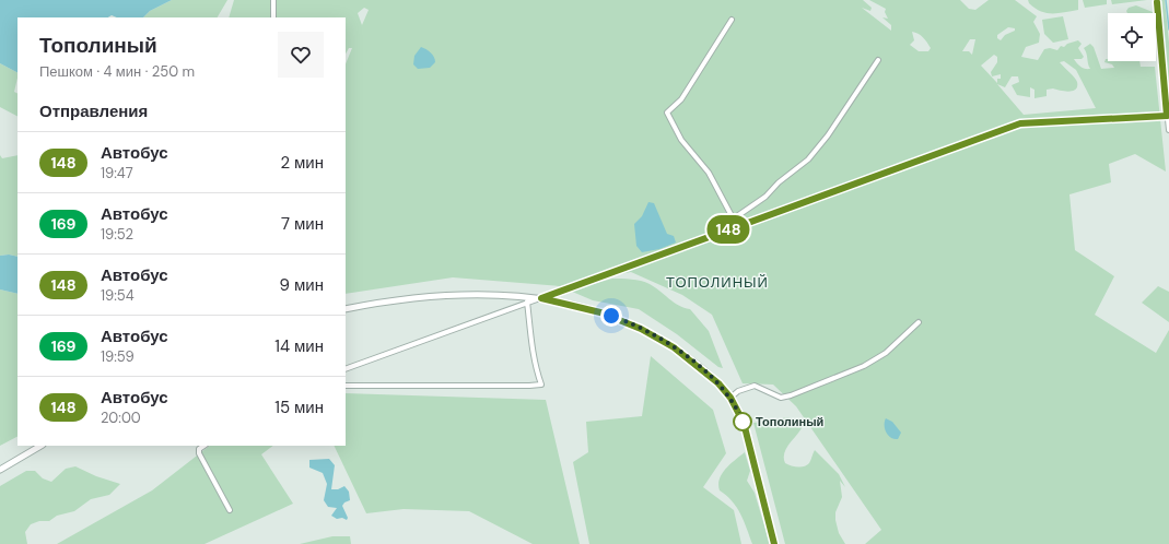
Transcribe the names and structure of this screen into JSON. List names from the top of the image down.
{
  "districts": ["ТОПОЛИНЫЙ"],
  "places": ["Тополиный"],
  "lines": ["bus line 148"],
  "page": {
    "on_map": "148",
    "heading": [
      ["Тополиный", "Пешком · 4 мин · 250 m"],
      "Отправления"
    ],
    "list": [
      {
        "mark": "148",
        "name": "Автобус",
        "note": "19:47",
        "value": "2 мин"
      },
      {
        "mark": "169",
        "name": "Автобус",
        "note": "19:52",
        "value": "7 мин"
      },
      {
        "mark": "148",
        "name": "Автобус",
        "note": "19:54",
        "value": "9 мин"
      },
      {
        "mark": "169",
        "name": "Автобус",
        "note": "19:59",
        "value": "14 мин"
      },
      {
        "mark": "148",
        "name": "Автобус",
        "note": "20:00",
        "value": "15 мин"
      }
    ]
  }
}
